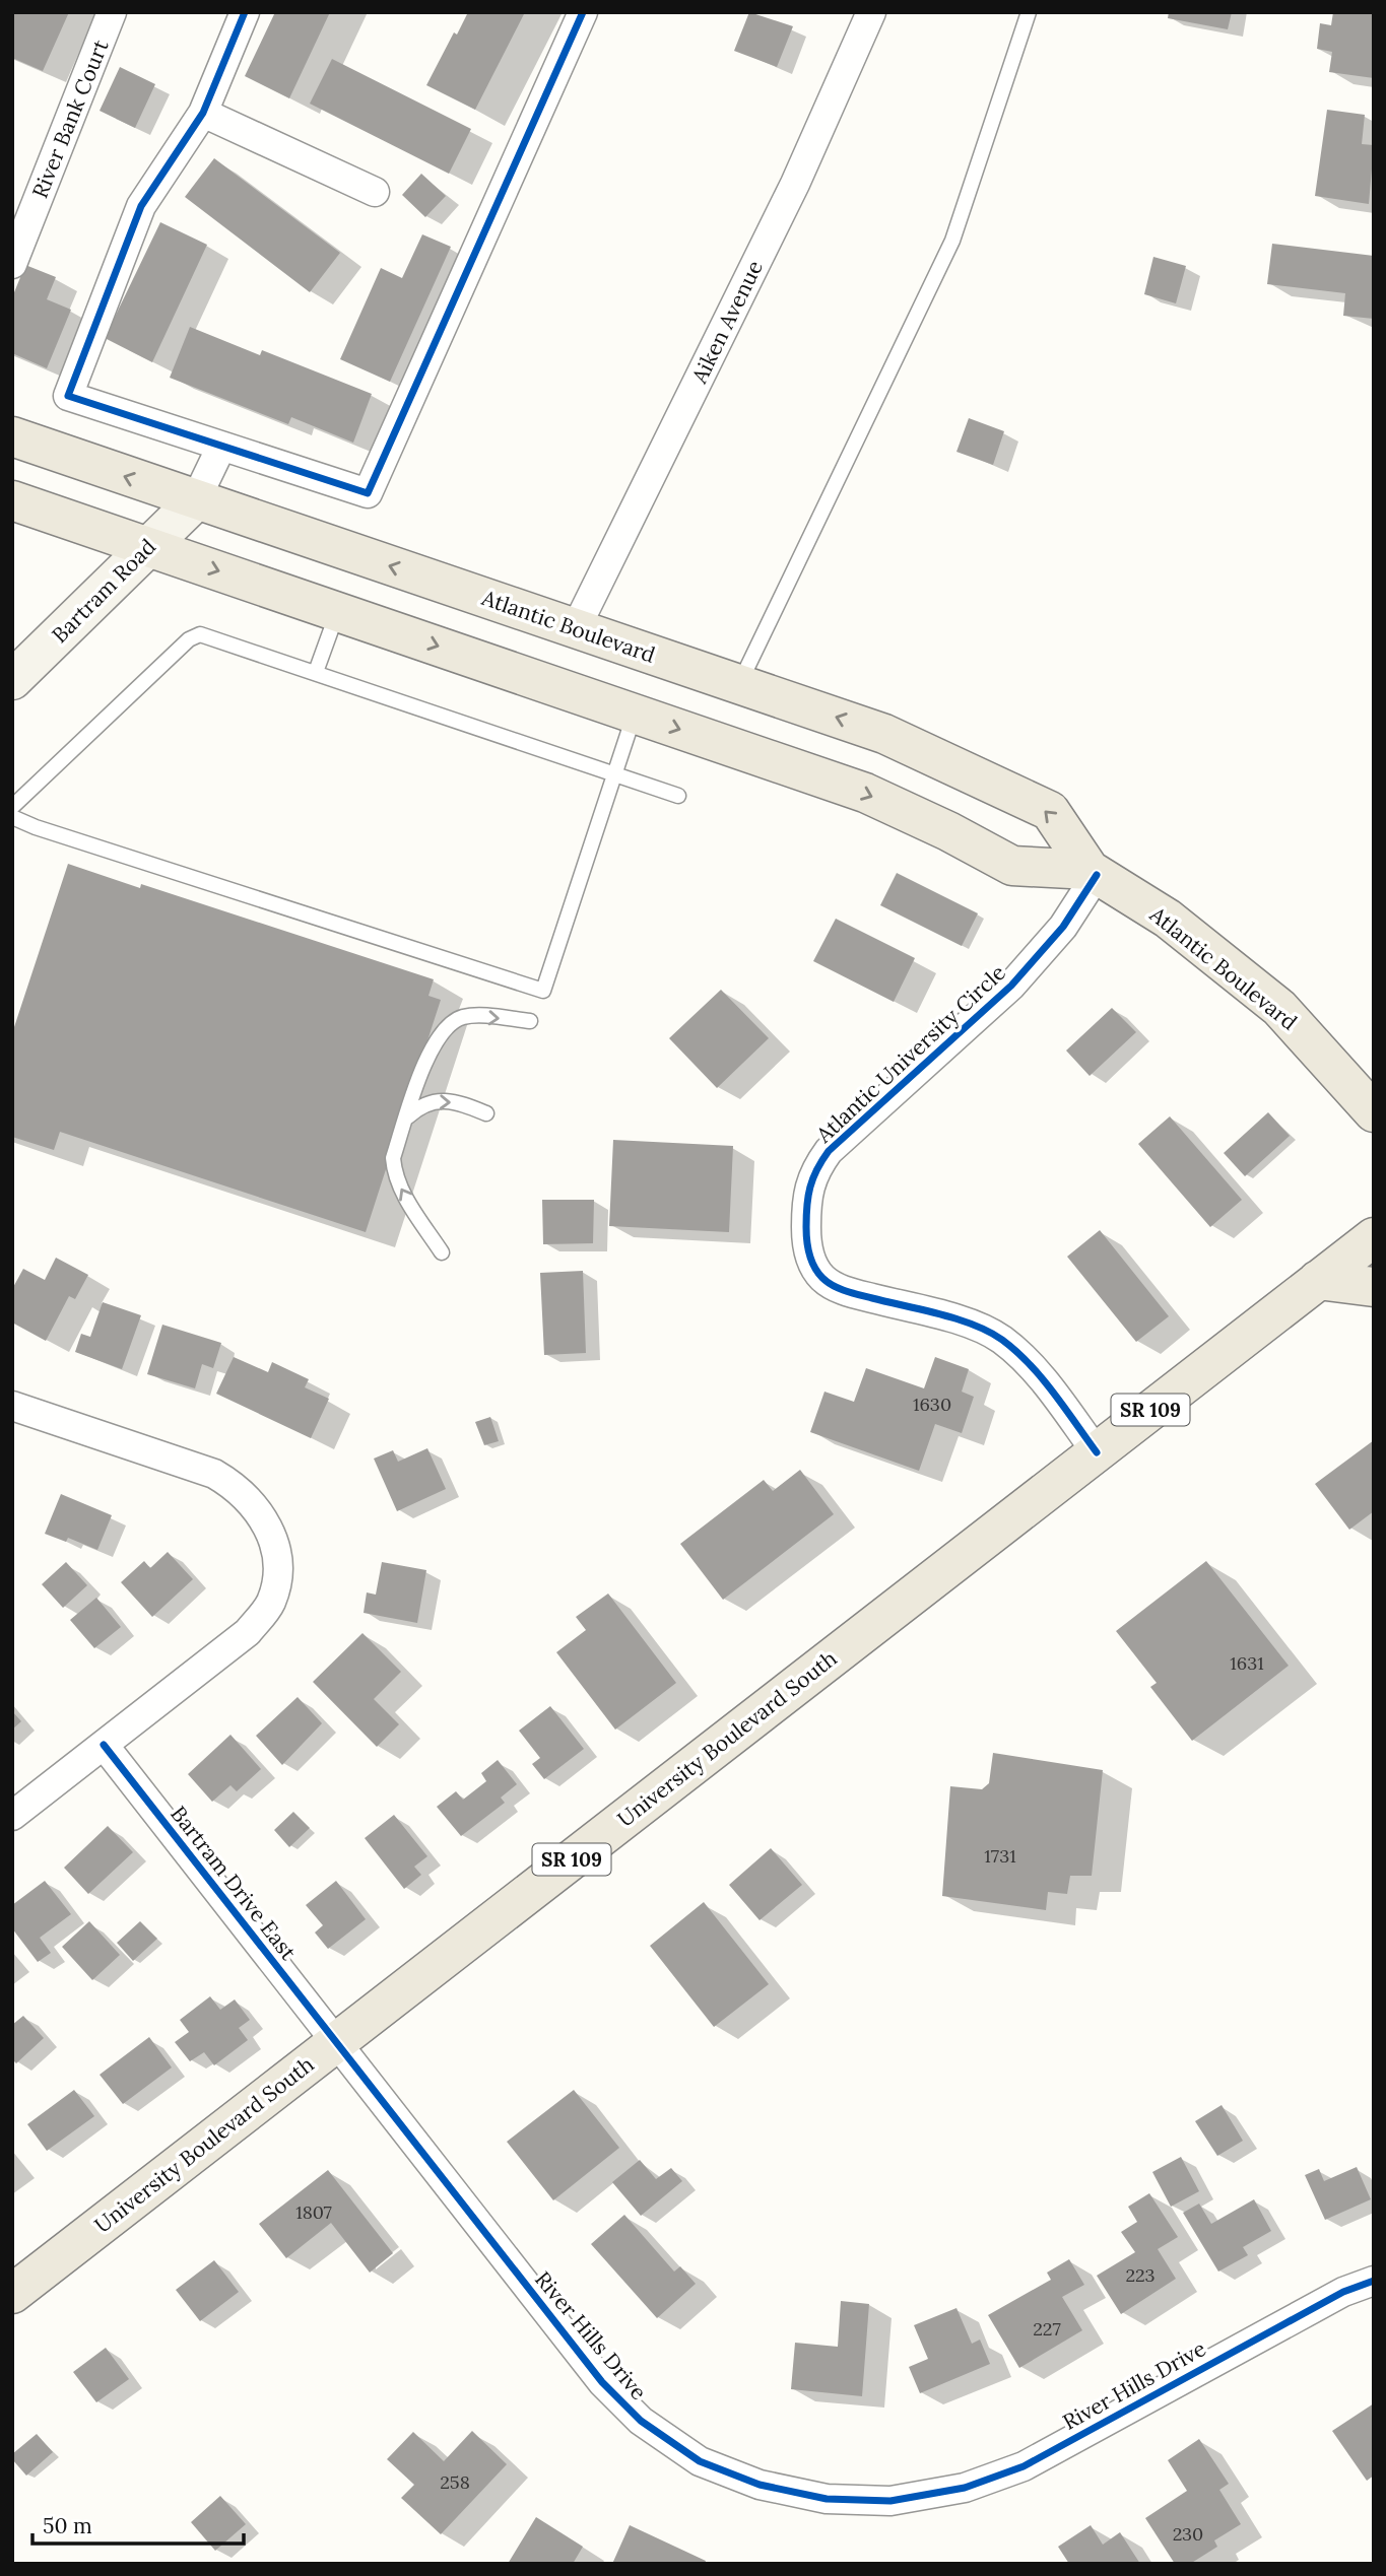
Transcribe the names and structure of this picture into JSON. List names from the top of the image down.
{
  "streets": {
    "main road": ["Atlantic Boulevard", "SR 109", "University Boulevard South"],
    "street": [
      "River Bank Court",
      "Aiken Avenue",
      "Bartram Road",
      "Atlantic University Circle",
      "Bartram Drive East",
      "River Hills Drive"
    ]
  },
  "crossings": [
    ["Aiken Avenue", "Atlantic Boulevard"],
    ["Bartram Road", "Atlantic Boulevard"],
    ["Atlantic Boulevard", "Atlantic University Circle"],
    ["Atlantic University Circle", "University Boulevard South"],
    ["University Boulevard South", "Bartram Drive East"],
    ["University Boulevard South", "River Hills Drive"],
    ["Bartram Drive East", "River Hills Drive"]
  ],
  "house_numbers": [
    "1630",
    "1631",
    "1731",
    "1807",
    "223",
    "227",
    "258",
    "230"
  ],
  "scale_bar": "50 m"
}
